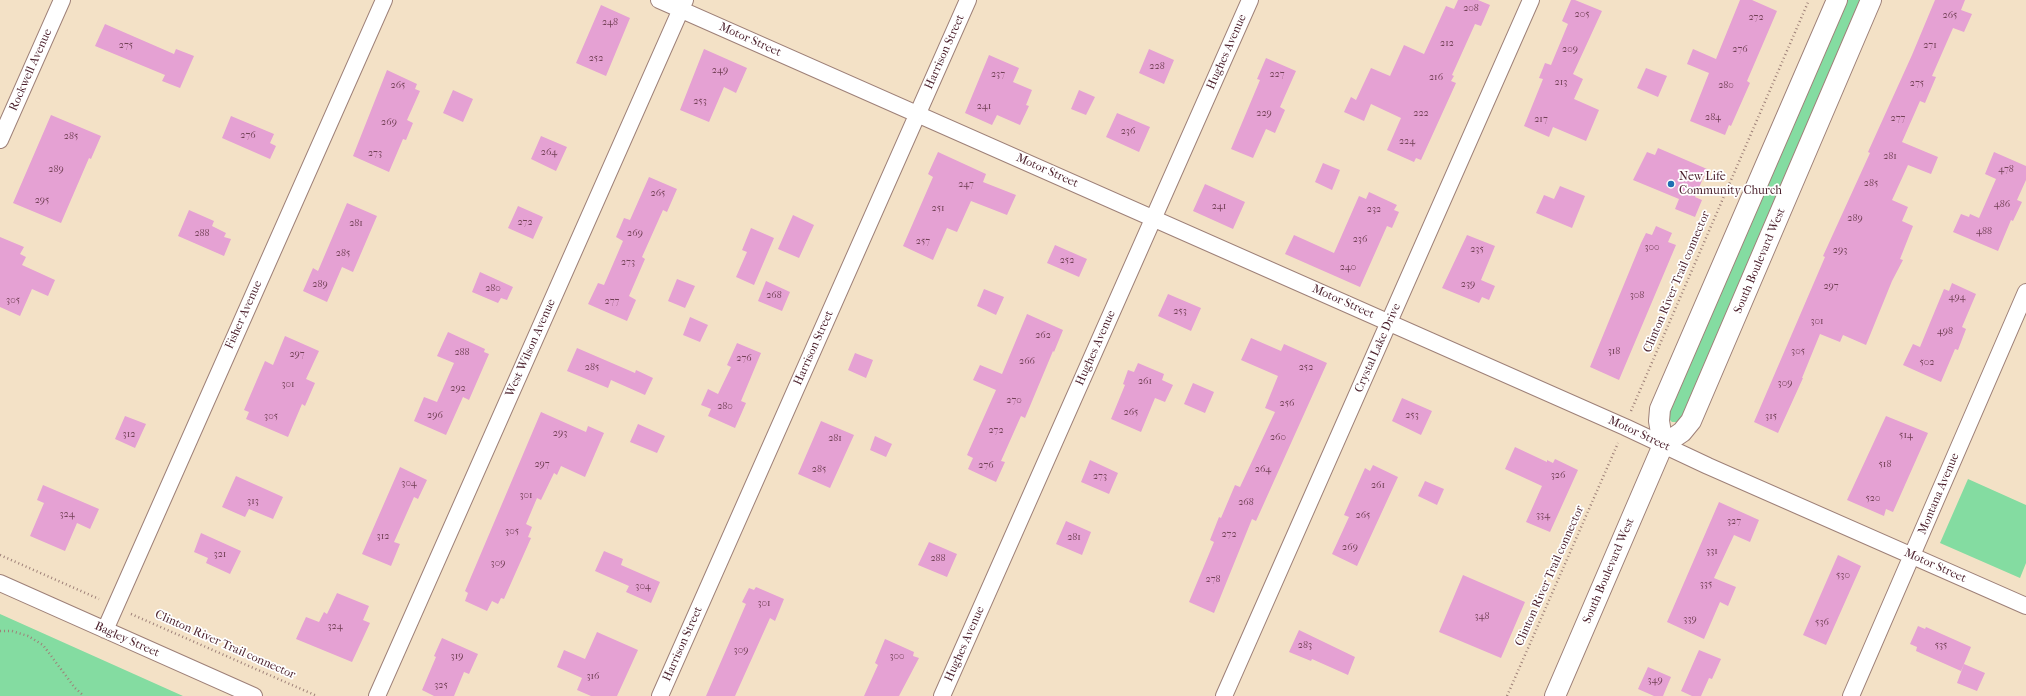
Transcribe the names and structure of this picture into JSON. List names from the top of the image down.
{
  "streets": {
    "street": [
      "Motor Street",
      "Harrison Street",
      "Hughes Avenue",
      "Rockwell Avenue",
      "South Boulevard West",
      "Fisher Avenue",
      "West Wilson Avenue",
      "Crystal Lake Drive",
      "Montana Avenue",
      "Bagley Street"
    ],
    "path": ["Clinton River Trail connector"]
  },
  "crossings": [
    ["Motor Street", "Harrison Street"],
    ["Motor Street", "Hughes Avenue"],
    ["Motor Street", "South Boulevard West"],
    ["Motor Street", "West Wilson Avenue"],
    ["Motor Street", "Crystal Lake Drive"],
    ["Motor Street", "Montana Avenue"],
    ["Fisher Avenue", "Bagley Street"]
  ],
  "places": ["New Life Community Church"],
  "house_numbers": [
    "208",
    "205",
    "265",
    "272",
    "248",
    "212",
    "275",
    "271",
    "209",
    "276",
    "252",
    "228",
    "249",
    "237",
    "227",
    "216",
    "213",
    "275",
    "265",
    "280",
    "253",
    "241",
    "229",
    "222",
    "284",
    "277",
    "217",
    "269",
    "236",
    "276",
    "285",
    "224",
    "264",
    "273",
    "281",
    "289",
    "478",
    "285",
    "247",
    "265",
    "295",
    "486",
    "241",
    "251",
    "232",
    "289",
    "272",
    "281",
    "488",
    "288",
    "269",
    "236",
    "257",
    "300",
    "235",
    "293",
    "285",
    "252",
    "273",
    "240",
    "289",
    "239",
    "297",
    "280",
    "268",
    "308",
    "494",
    "305",
    "277",
    "253",
    "301",
    "498",
    "262",
    "318",
    "305",
    "288",
    "297",
    "276",
    "266",
    "502",
    "285",
    "252",
    "261",
    "309",
    "301",
    "292",
    "270",
    "256",
    "280",
    "265",
    "296",
    "253",
    "305",
    "315",
    "272",
    "293",
    "312",
    "514",
    "260",
    "281",
    "297",
    "518",
    "276",
    "285",
    "264",
    "326",
    "273",
    "304",
    "261",
    "301",
    "520",
    "313",
    "268",
    "324",
    "265",
    "334",
    "327",
    "305",
    "272",
    "312",
    "281",
    "269",
    "331",
    "321",
    "288",
    "309",
    "530",
    "278",
    "335",
    "304",
    "301",
    "348",
    "339",
    "536",
    "324",
    "283",
    "535",
    "309",
    "319",
    "300",
    "316",
    "349",
    "325"
  ]
}
